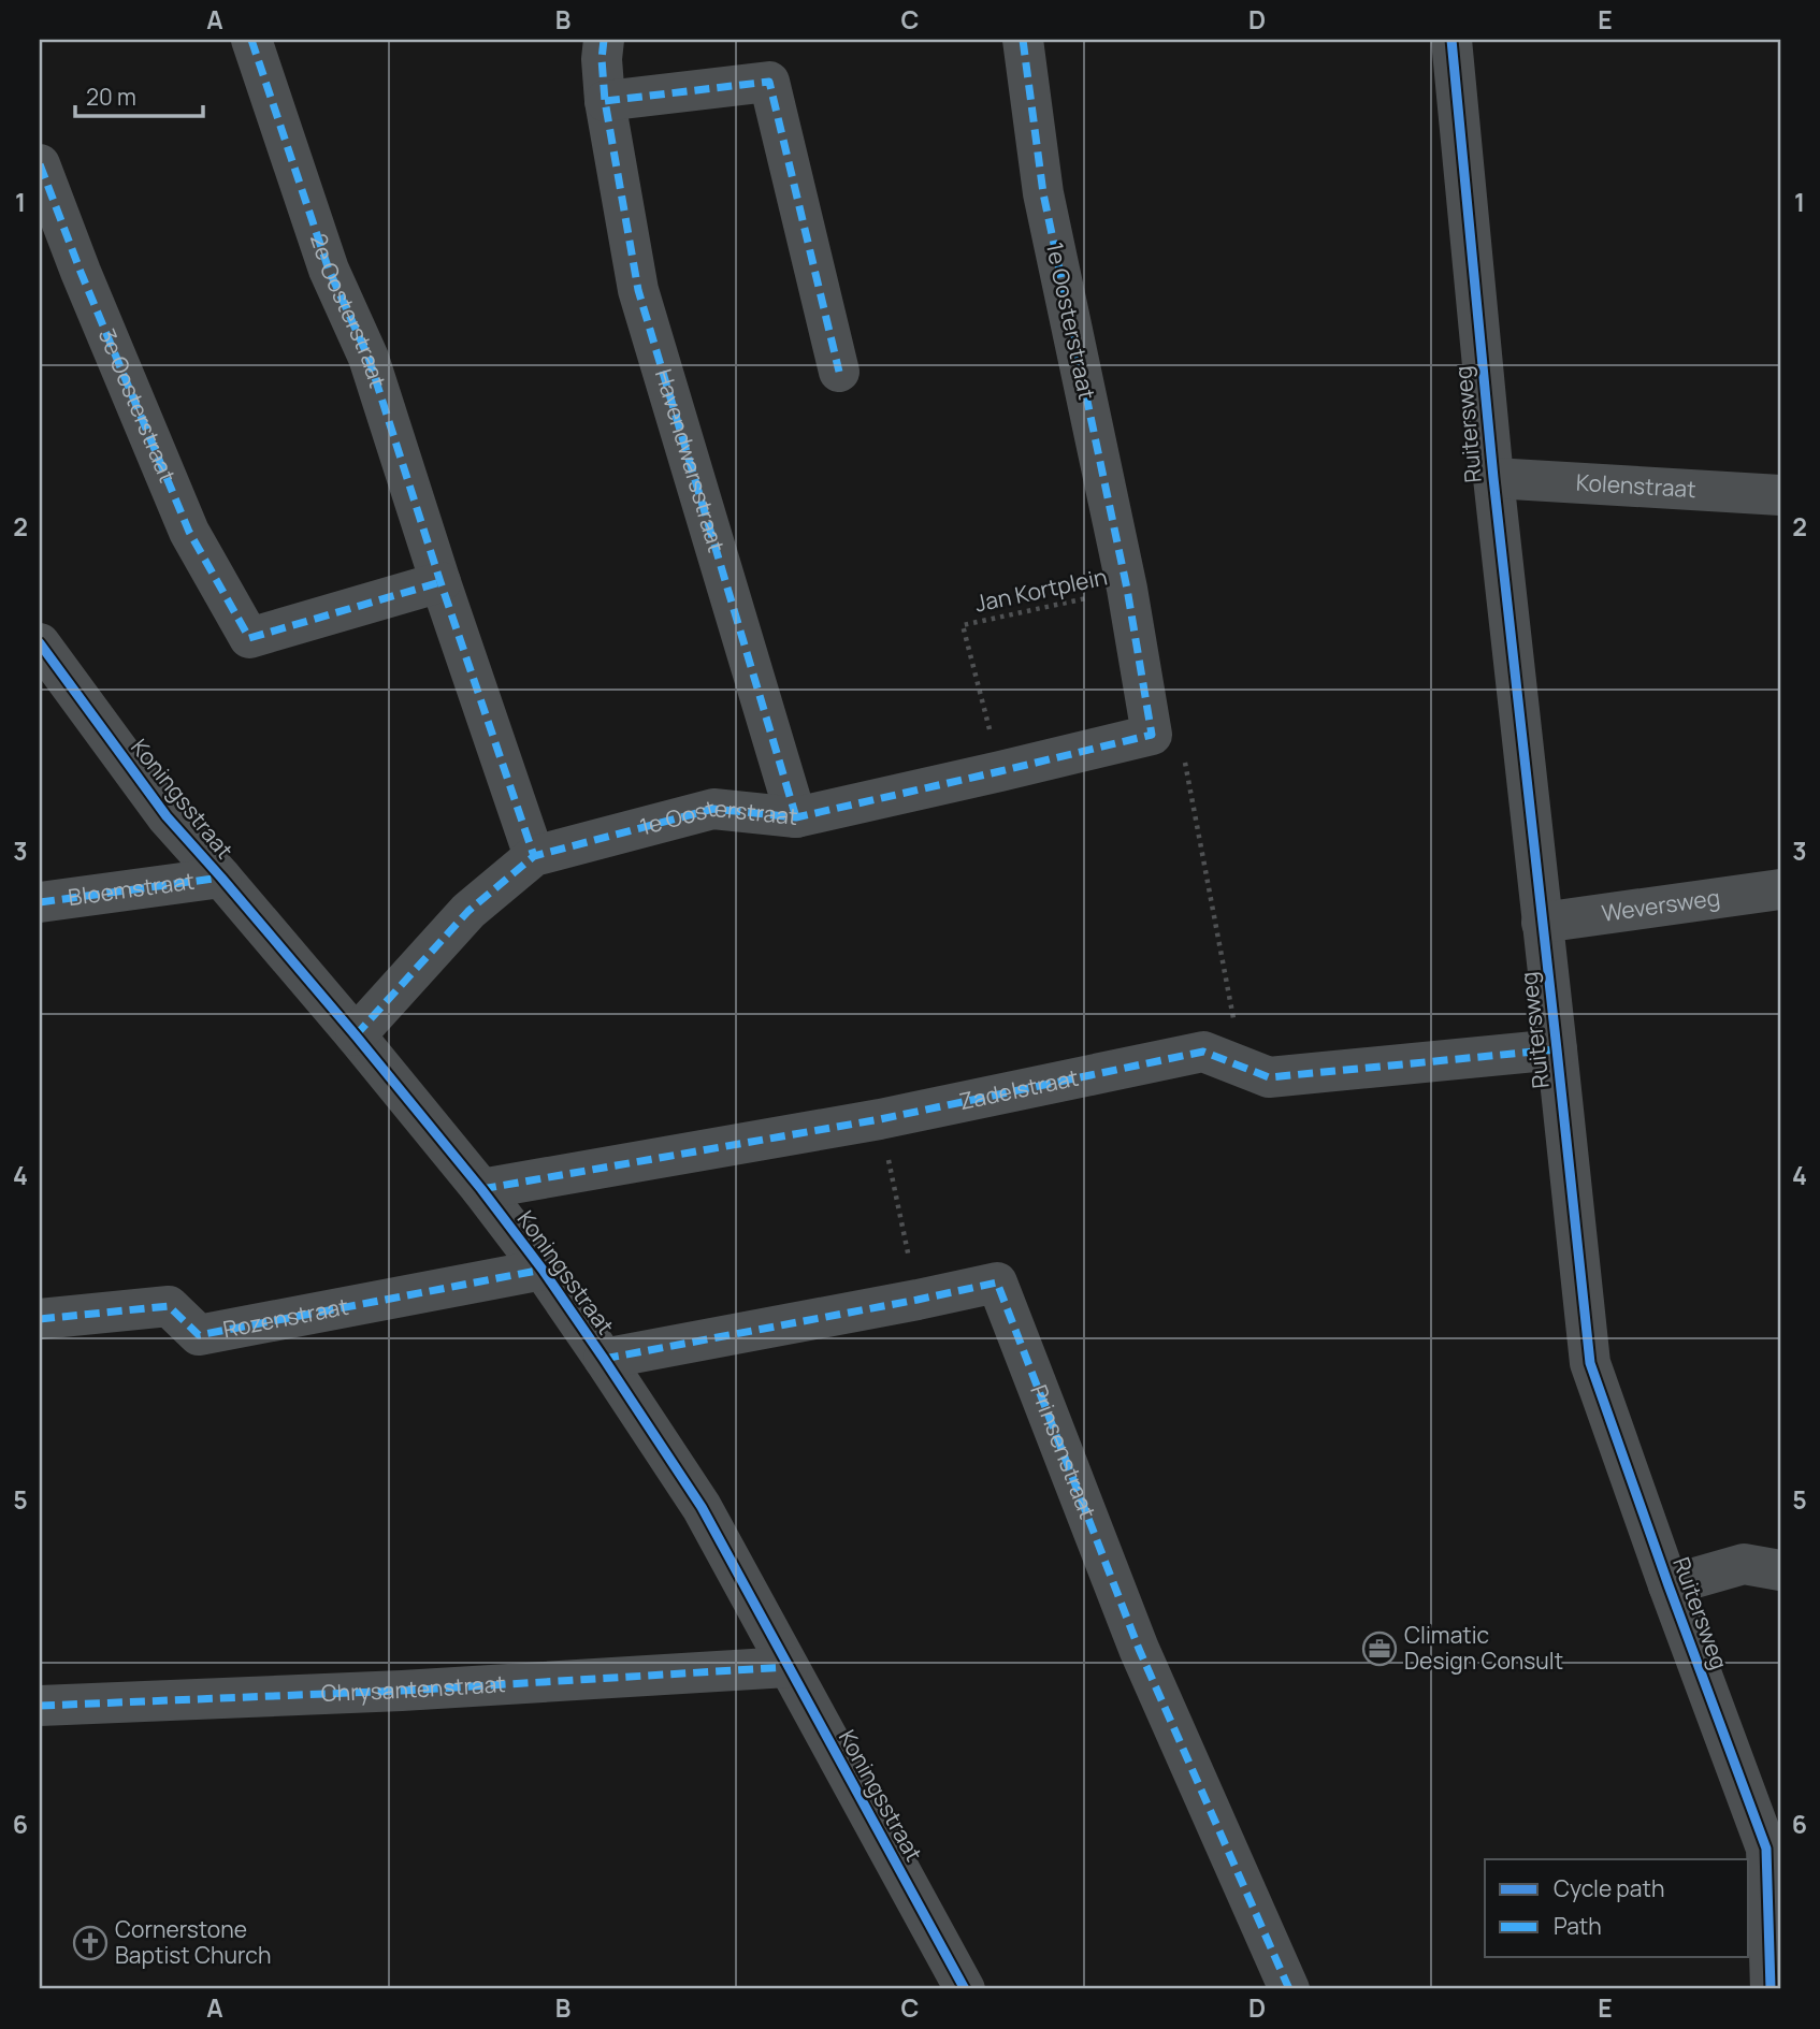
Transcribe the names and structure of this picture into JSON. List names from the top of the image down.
{
  "streets": {
    "street": [
      "2e Oosterstraat",
      "1e Oosterstraat",
      "3e Oosterstraat",
      "Ruitersweg",
      "Havendwarsstraat",
      "Kolenstraat",
      "Koningsstraat",
      "Bloemstraat",
      "Weversweg",
      "Zadelstraat",
      "Rozenstraat",
      "Prinsenstraat",
      "Chrysantenstraat"
    ],
    "path": ["Jan Kortplein"]
  },
  "crossings": [
    ["2e Oosterstraat", "1e Oosterstraat"],
    ["2e Oosterstraat", "3e Oosterstraat"],
    ["1e Oosterstraat", "Havendwarsstraat"],
    ["1e Oosterstraat", "Jan Kortplein"],
    ["1e Oosterstraat", "Koningsstraat"],
    ["Ruitersweg", "Kolenstraat"],
    ["Ruitersweg", "Weversweg"],
    ["Ruitersweg", "Zadelstraat"],
    ["Koningsstraat", "Bloemstraat"],
    ["Koningsstraat", "Zadelstraat"],
    ["Koningsstraat", "Rozenstraat"],
    ["Koningsstraat", "Prinsenstraat"],
    ["Koningsstraat", "Chrysantenstraat"]
  ],
  "places": {
    "office": ["Climatic Design Consult"],
    "church": ["Cornerstone Baptist Church"]
  },
  "legend": ["Cycle path", "Path"],
  "scale_bar": "20 m",
  "grid": {
    "columns": [
      "A",
      "B",
      "C",
      "D",
      "E"
    ],
    "rows": [
      "1",
      "2",
      "3",
      "4",
      "5",
      "6"
    ]
  }
}
